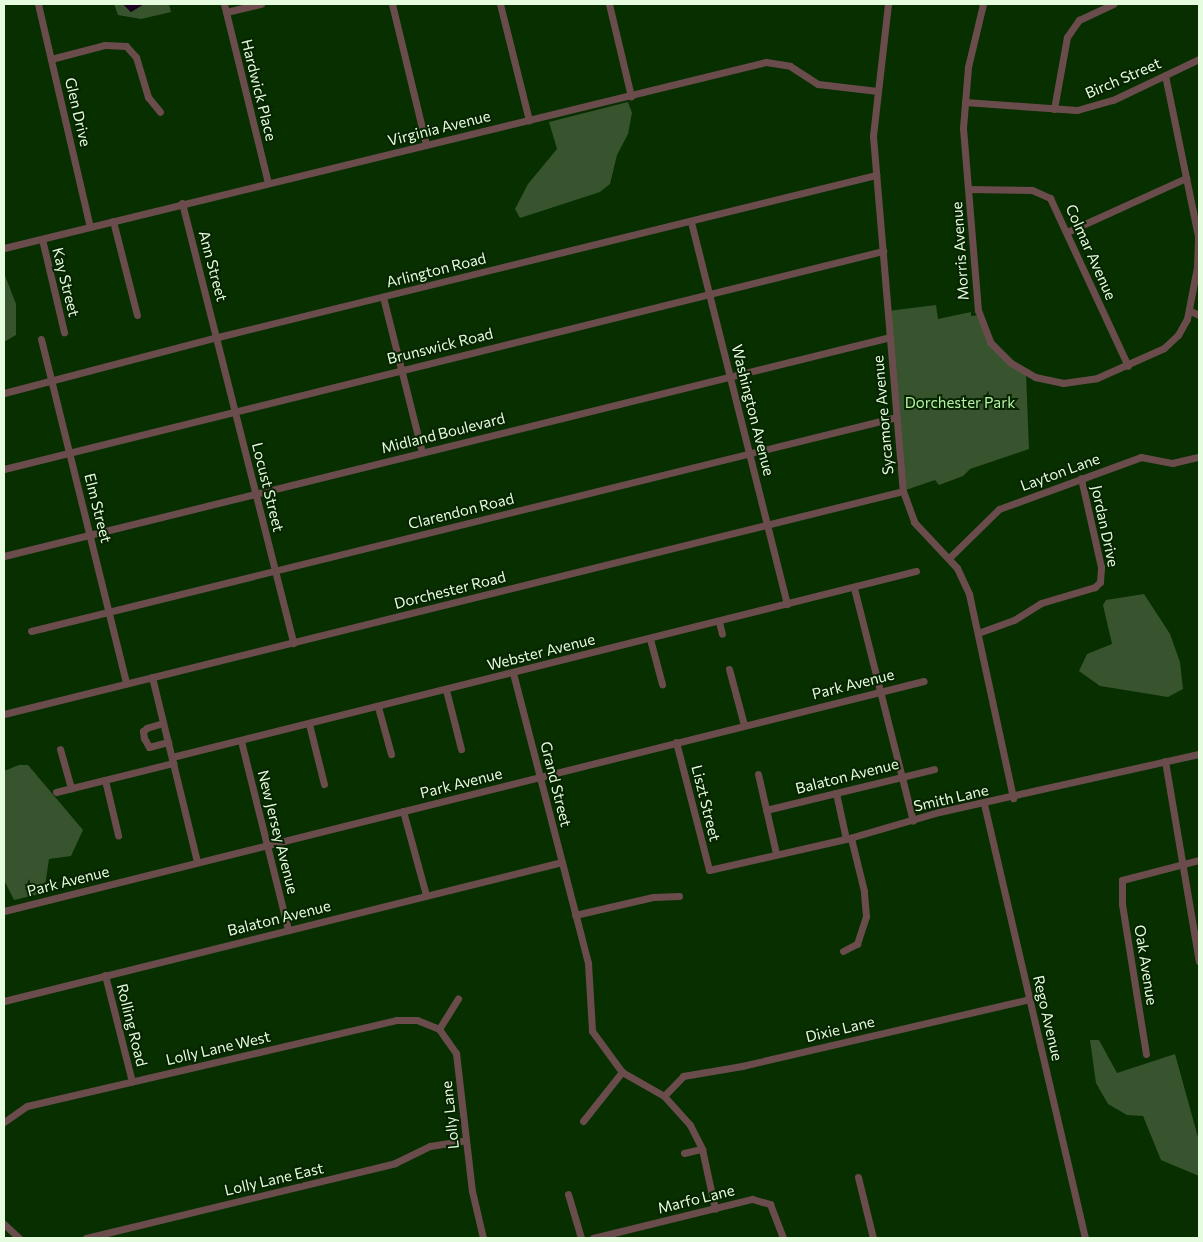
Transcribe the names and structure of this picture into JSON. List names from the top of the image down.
{
  "streets": {
    "street": [
      "Birch Street",
      "Hardwick Place",
      "Glen Drive",
      "Virginia Avenue",
      "Morris Avenue",
      "Colmar Avenue",
      "Ann Street",
      "Arlington Road",
      "Kay Street",
      "Brunswick Road",
      "Washington Avenue",
      "Sycamore Avenue",
      "Midland Boulevard",
      "Layton Lane",
      "Locust Street",
      "Elm Street",
      "Clarendon Road",
      "Jordan Drive",
      "Dorchester Road",
      "Webster Avenue",
      "Park Avenue",
      "Balaton Avenue",
      "Grand Street",
      "Smith Lane",
      "Liszt Street",
      "New Jersey Avenue",
      "Oak Avenue",
      "Rego Avenue",
      "Rolling Road",
      "Dixie Lane",
      "Lolly Lane West",
      "Lolly Lane",
      "Lolly Lane East",
      "Marfo Lane"
    ]
  },
  "crossings": [
    ["Birch Street", "Morris Avenue"],
    ["Hardwick Place", "Virginia Avenue"],
    ["Glen Drive", "Virginia Avenue"],
    ["Virginia Avenue", "Ann Street"],
    ["Virginia Avenue", "Kay Street"],
    ["Virginia Avenue", "Sycamore Avenue"],
    ["Morris Avenue", "Colmar Avenue"],
    ["Ann Street", "Arlington Road"],
    ["Ann Street", "Locust Street"],
    ["Arlington Road", "Washington Avenue"],
    ["Arlington Road", "Sycamore Avenue"],
    ["Arlington Road", "Locust Street"],
    ["Arlington Road", "Elm Street"],
    ["Brunswick Road", "Washington Avenue"],
    ["Brunswick Road", "Sycamore Avenue"],
    ["Brunswick Road", "Locust Street"],
    ["Brunswick Road", "Elm Street"],
    ["Washington Avenue", "Midland Boulevard"],
    ["Washington Avenue", "Clarendon Road"],
    ["Washington Avenue", "Dorchester Road"],
    ["Washington Avenue", "Webster Avenue"],
    ["Sycamore Avenue", "Midland Boulevard"],
    ["Sycamore Avenue", "Layton Lane"],
    ["Sycamore Avenue", "Clarendon Road"],
    ["Sycamore Avenue", "Jordan Drive"],
    ["Sycamore Avenue", "Dorchester Road"],
    ["Sycamore Avenue", "Smith Lane"],
    ["Midland Boulevard", "Locust Street"],
    ["Midland Boulevard", "Elm Street"],
    ["Layton Lane", "Jordan Drive"],
    ["Locust Street", "Clarendon Road"],
    ["Locust Street", "Dorchester Road"],
    ["Elm Street", "Clarendon Road"],
    ["Elm Street", "Dorchester Road"],
    ["Webster Avenue", "Grand Street"],
    ["Webster Avenue", "New Jersey Avenue"],
    ["Park Avenue", "Grand Street"],
    ["Park Avenue", "Liszt Street"],
    ["Park Avenue", "New Jersey Avenue"],
    ["Balaton Avenue", "Grand Street"],
    ["Balaton Avenue", "New Jersey Avenue"],
    ["Balaton Avenue", "Rolling Road"],
    ["Smith Lane", "Liszt Street"],
    ["Smith Lane", "Rego Avenue"],
    ["Rego Avenue", "Dixie Lane"],
    ["Rolling Road", "Lolly Lane West"],
    ["Lolly Lane West", "Lolly Lane"],
    ["Lolly Lane", "Lolly Lane East"]
  ],
  "parks": ["Dorchester Park"]
}
